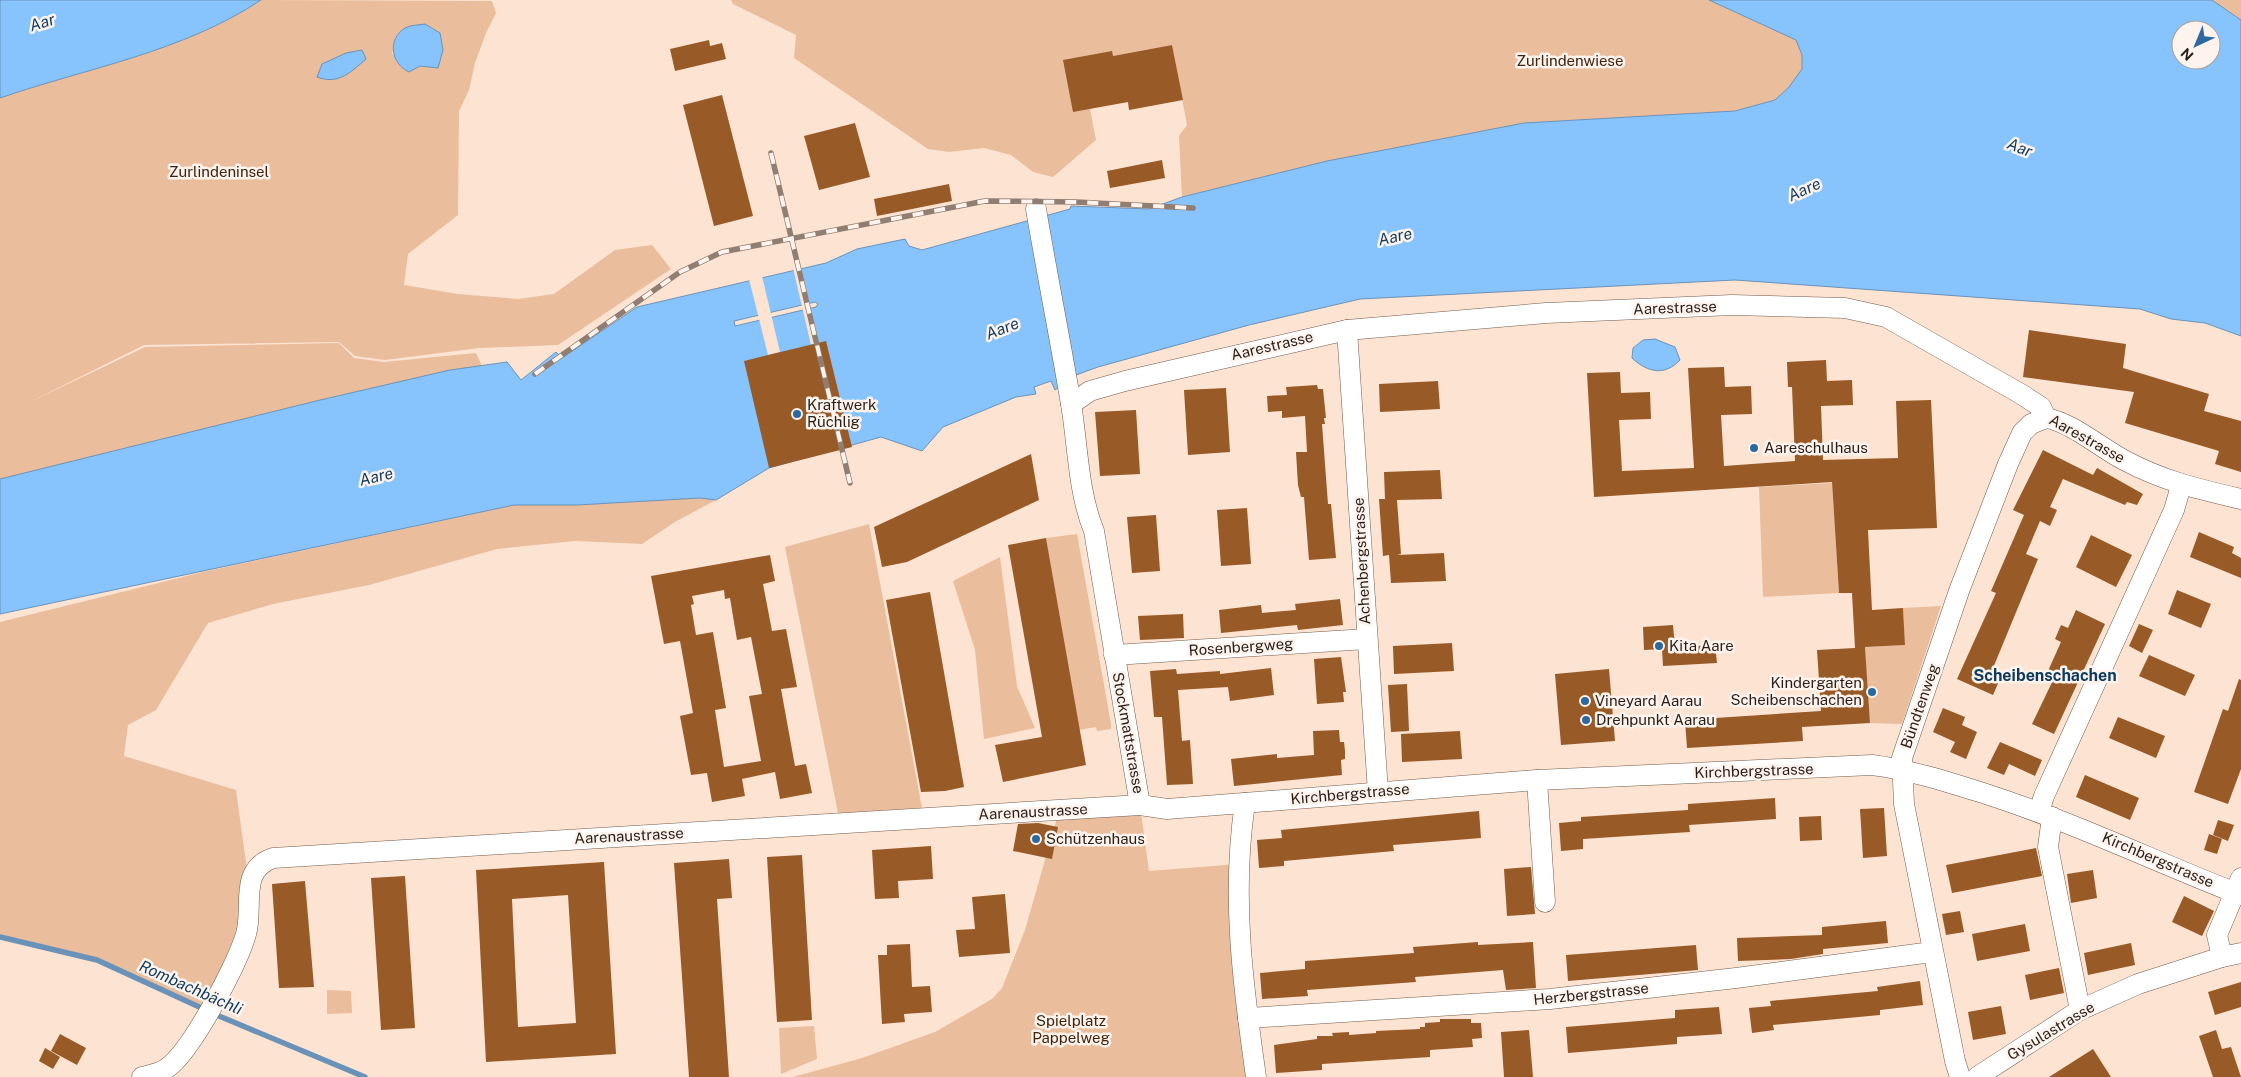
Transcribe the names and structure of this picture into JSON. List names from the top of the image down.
{
  "streets": {
    "street": [
      "Aarestrasse",
      "Achenbergstrasse",
      "Rosenbergweg",
      "Bündtenweg",
      "Stockmattstrasse",
      "Kirchbergstrasse",
      "Aarenaustrasse",
      "Herzbergstrasse",
      "Gysulastrasse"
    ]
  },
  "crossings": [
    ["Aarestrasse", "Achenbergstrasse"],
    ["Aarestrasse", "Bündtenweg"],
    ["Aarestrasse", "Stockmattstrasse"],
    ["Achenbergstrasse", "Rosenbergweg"],
    ["Achenbergstrasse", "Kirchbergstrasse"],
    ["Rosenbergweg", "Stockmattstrasse"],
    ["Bündtenweg", "Kirchbergstrasse"],
    ["Bündtenweg", "Herzbergstrasse"],
    ["Stockmattstrasse", "Kirchbergstrasse"],
    ["Stockmattstrasse", "Aarenaustrasse"]
  ],
  "districts": ["Scheibenschachen"],
  "water": ["Aar", "Aare", "Rombachbächli"],
  "parks": ["Zurlindenwiese", "Zurlindeninsel", "Spielplatz Pappelweg"],
  "places": [
    "Kraftwerk Rüchlig",
    "Aareschulhaus",
    "Kita Aare",
    "Kindergarten Scheibenschachen",
    "Vineyard Aarau",
    "Drehpunkt Aarau",
    "Schützenhaus"
  ],
  "north": "bottom left"
}
